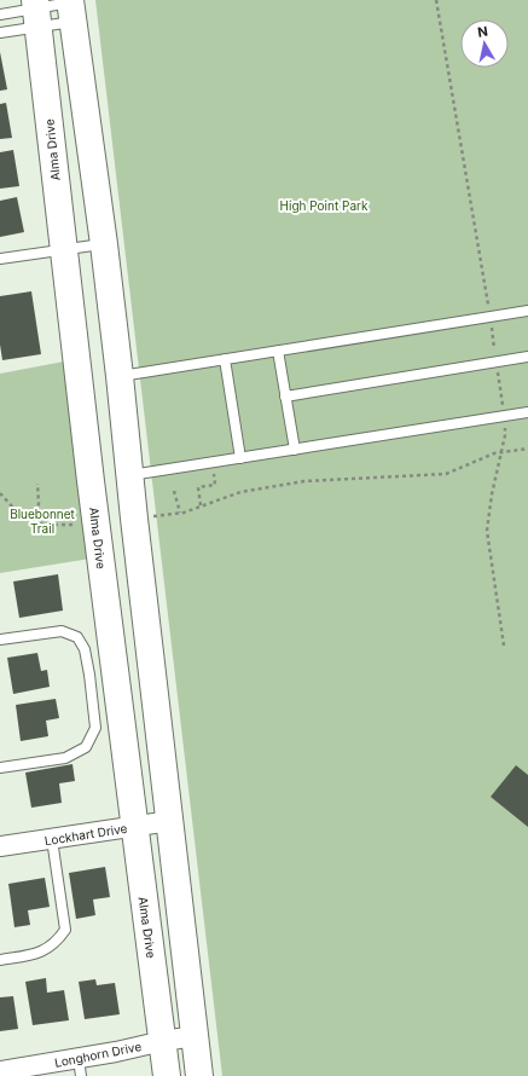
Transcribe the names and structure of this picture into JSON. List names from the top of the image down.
{
  "streets": {
    "main road": ["Alma Drive"],
    "street": ["Lockhart Drive", "Longhorn Drive"]
  },
  "crossings": [
    ["Alma Drive", "Lockhart Drive"],
    ["Alma Drive", "Longhorn Drive"]
  ],
  "parks": ["High Point Park", "Bluebonnet Trail"],
  "north": "top"
}
